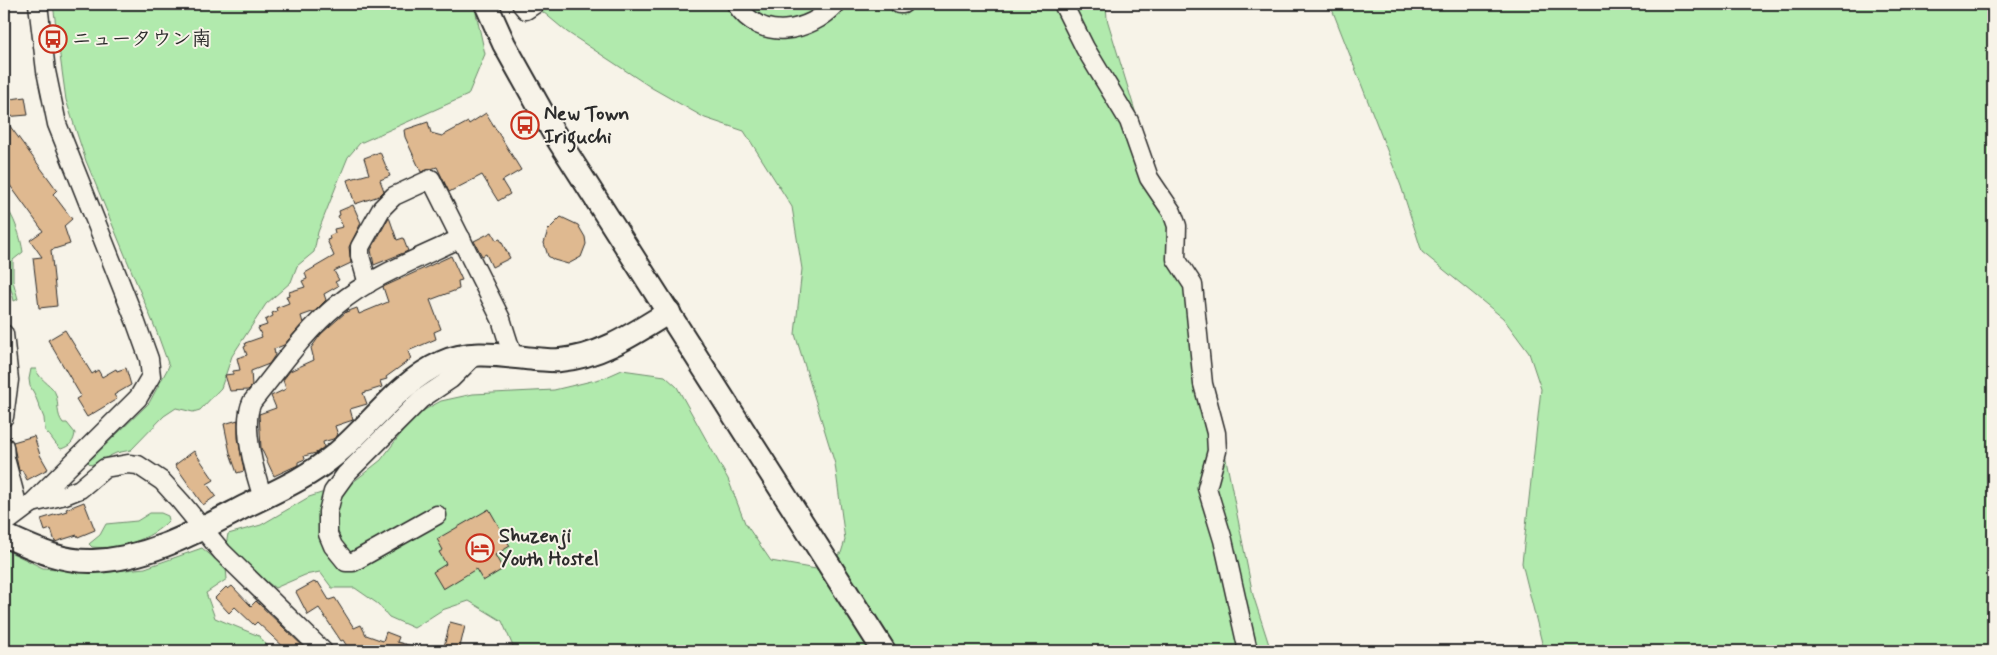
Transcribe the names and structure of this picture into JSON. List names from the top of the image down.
{
  "places": {
    "bus stop": ["ニュータウン南", "New Town Iriguchi"],
    "hotel": ["Shuzenji Youth Hostel"]
  }
}
